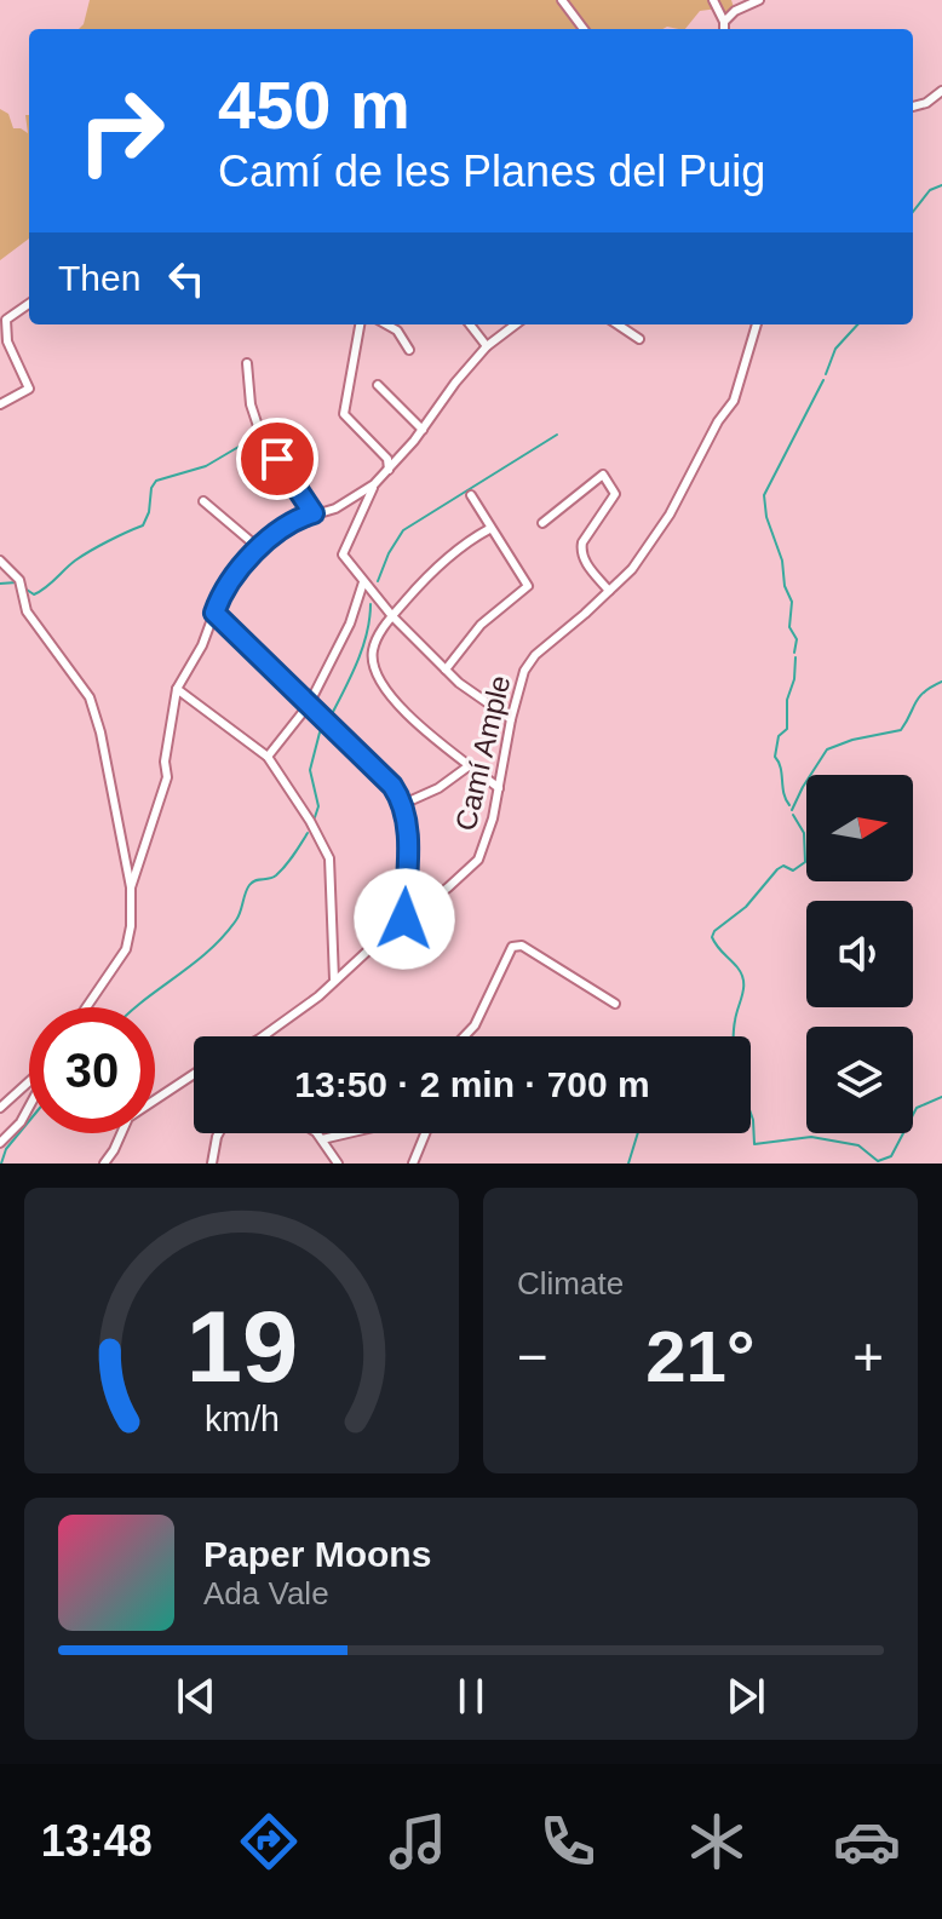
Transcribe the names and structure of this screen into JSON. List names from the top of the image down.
{
  "streets": {
    "street": ["Camí Ample"]
  },
  "north": "right",
  "page": {
    "turn": ["450 m", "Camí de les Planes del Puig"],
    "then": "Then",
    "limit": "30",
    "trip": "13:50 · 2 min · 700 m",
    "tile": "Climate",
    "heat": ["−", "21°", "+"],
    "song": ["Paper Moons", "Ada Vale"],
    "tabs": "13:48",
    "gauge": ["19", "km/h"]
  }
}
